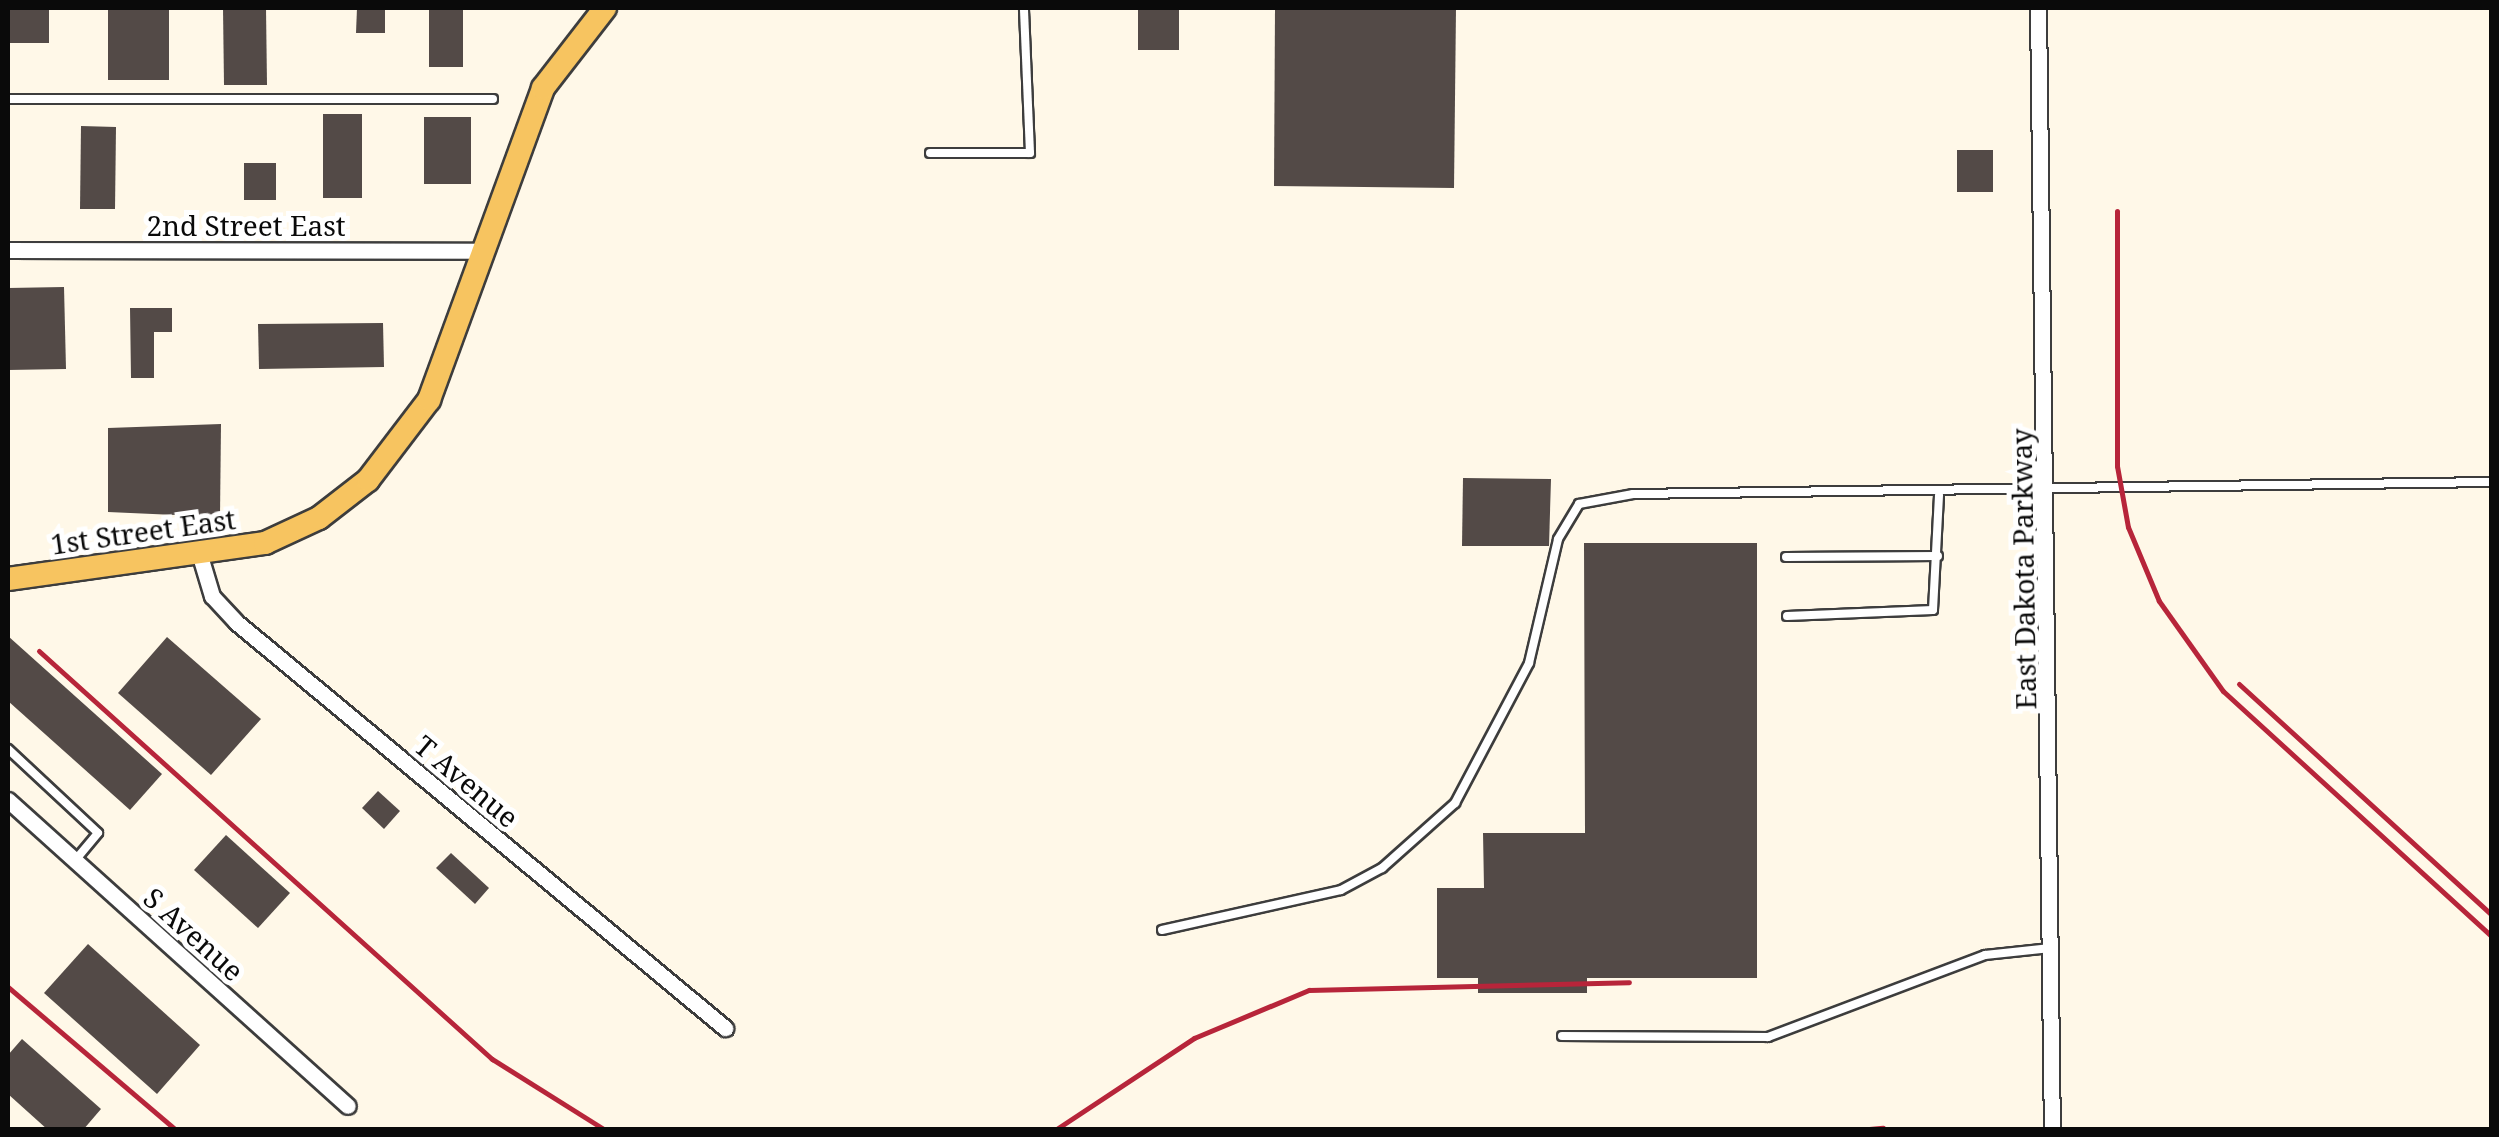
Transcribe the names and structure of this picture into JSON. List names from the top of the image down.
{
  "streets": {
    "main road": ["1st Street East"],
    "street": [
      "2nd Street East",
      "East Dakota Parkway",
      "T Avenue",
      "S Avenue"
    ]
  },
  "crossings": [
    ["2nd Street East", "1st Street East"],
    ["1st Street East", "T Avenue"]
  ]
}
